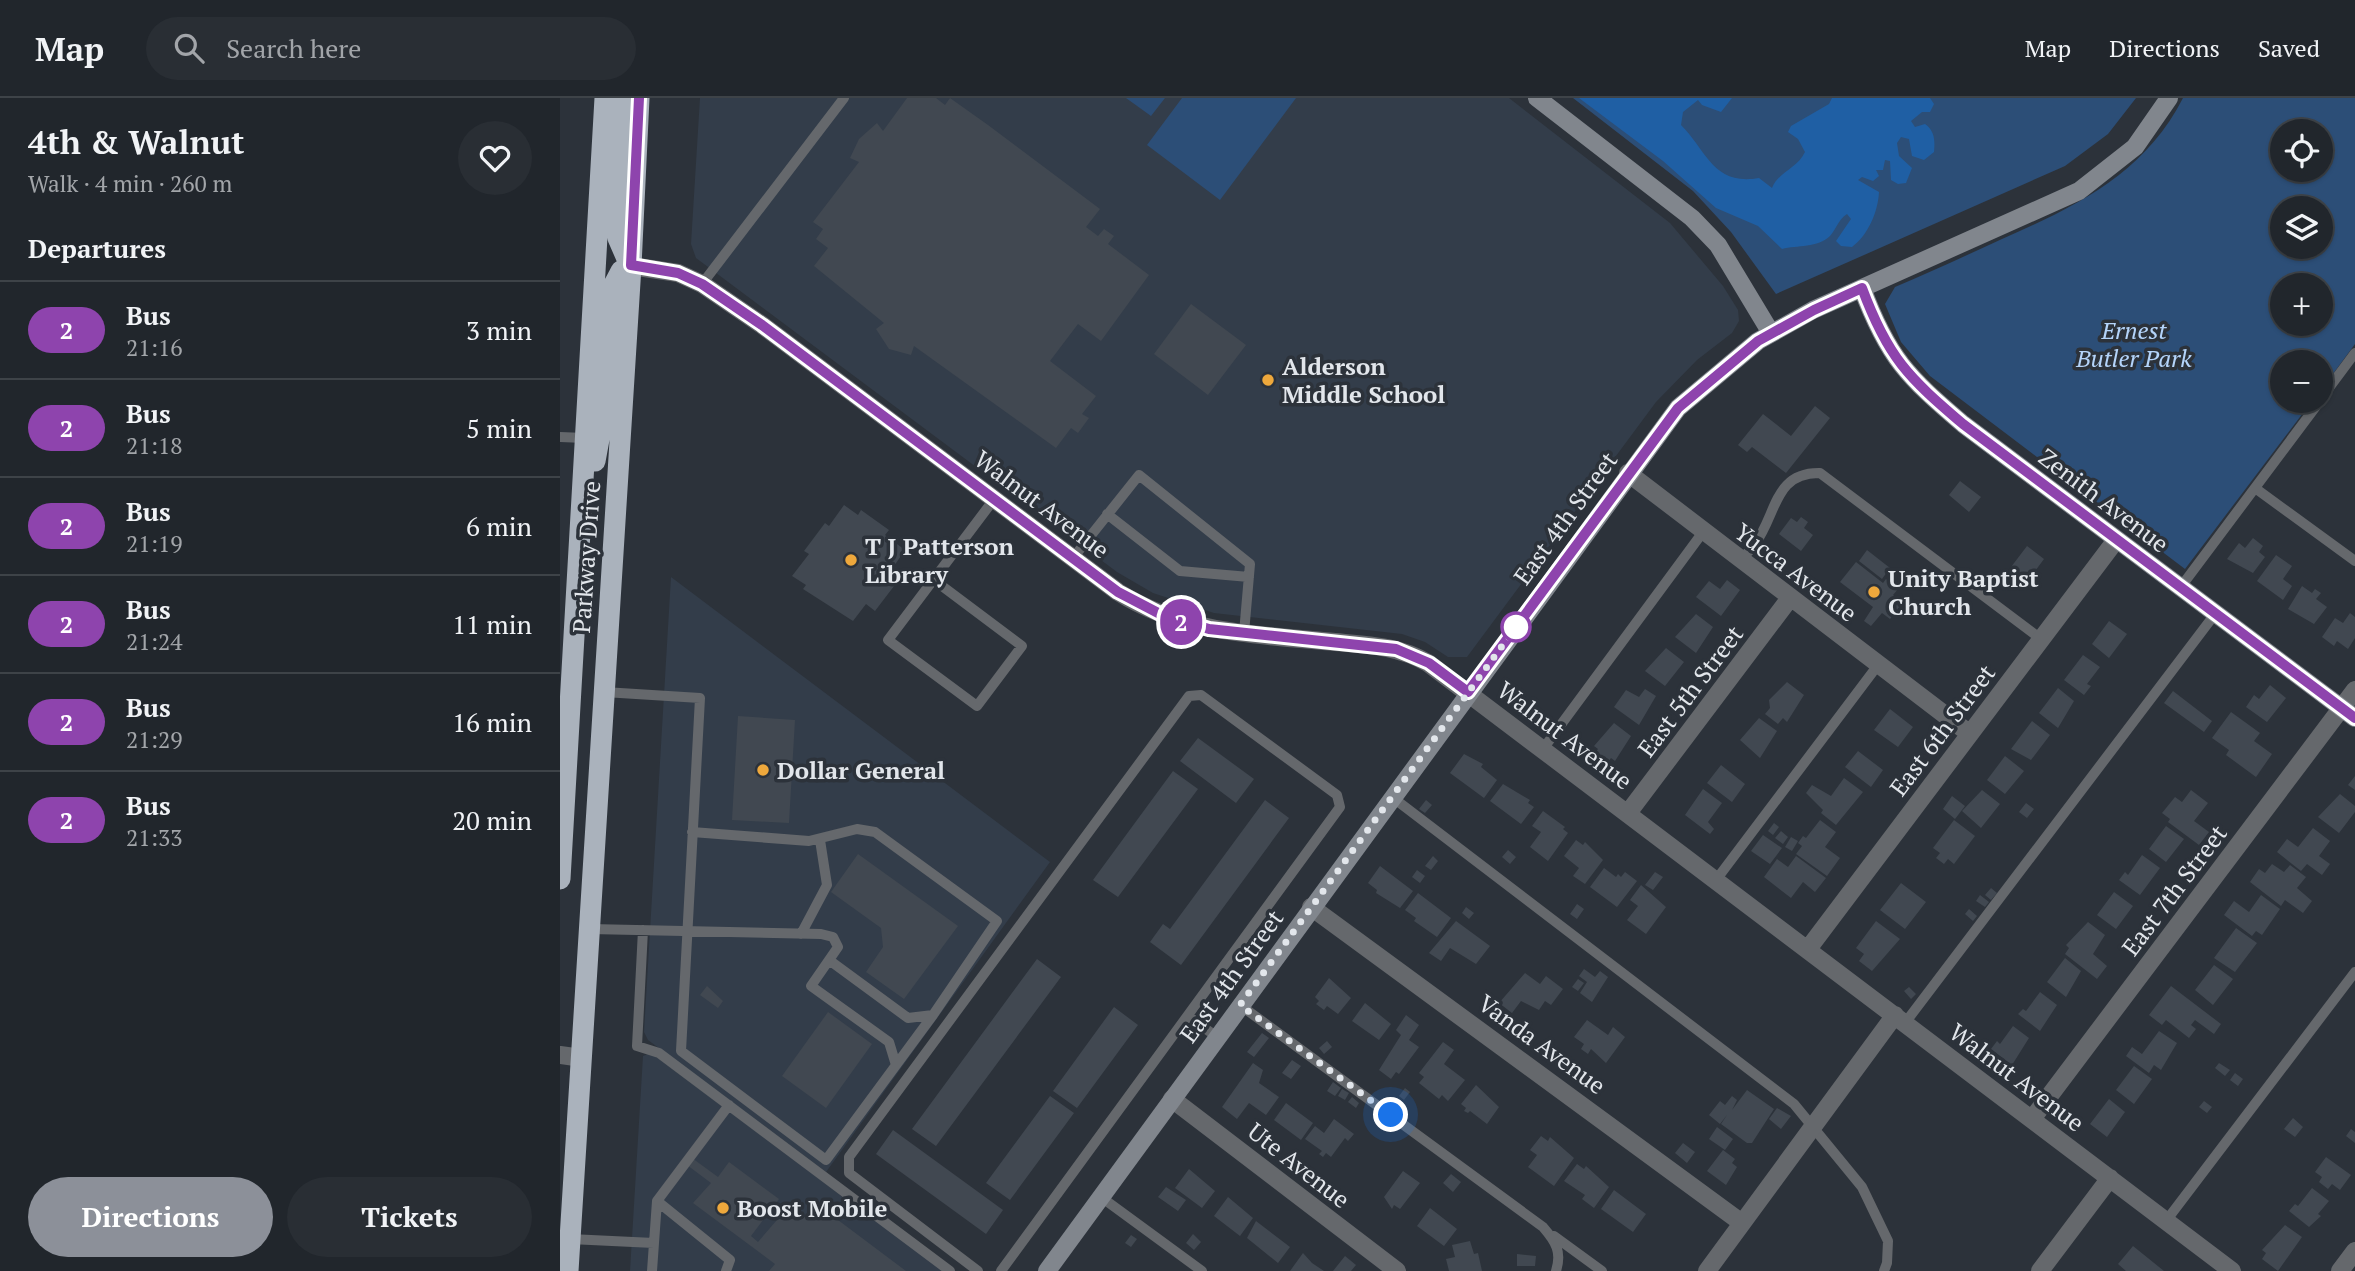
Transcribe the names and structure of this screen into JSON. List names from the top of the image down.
{
  "streets": {
    "highway": ["Parkway Drive"],
    "street": [
      "Zenith Avenue",
      "Walnut Avenue",
      "East 4th Street",
      "Yucca Avenue",
      "East 5th Street",
      "East 6th Street",
      "East 7th Street",
      "Vanda Avenue",
      "Ute Avenue"
    ]
  },
  "crossings": [
    ["Zenith Avenue", "East 4th Street"],
    ["Zenith Avenue", "East 6th Street"],
    ["Zenith Avenue", "East 7th Street"],
    ["Walnut Avenue", "East 4th Street"],
    ["Walnut Avenue", "Parkway Drive"],
    ["Walnut Avenue", "East 5th Street"],
    ["Walnut Avenue", "East 6th Street"],
    ["Walnut Avenue", "East 7th Street"],
    ["East 4th Street", "Yucca Avenue"],
    ["East 4th Street", "Vanda Avenue"],
    ["East 4th Street", "Ute Avenue"],
    ["Yucca Avenue", "East 5th Street"],
    ["Yucca Avenue", "East 6th Street"]
  ],
  "parks": ["Ernest Butler Park"],
  "places": [
    "Alderson Middle School",
    "T J Patterson Library",
    "Unity Baptist Church",
    "Dollar General",
    "Boost Mobile"
  ],
  "lines": ["bus line 2"],
  "page": {
    "header": "Map",
    "search": "Search here",
    "nav": ["Map", "Directions", "Saved"],
    "heading": [
      ["4th & Walnut", "Walk · 4 min · 260 m"],
      "Departures"
    ],
    "on_map": "2",
    "map_buttons": ["+", "−"],
    "list": [
      {
        "mark": "2",
        "name": "Bus",
        "note": "21:16",
        "value": "3 min"
      },
      {
        "mark": "2",
        "name": "Bus",
        "note": "21:18",
        "value": "5 min"
      },
      {
        "mark": "2",
        "name": "Bus",
        "note": "21:19",
        "value": "6 min"
      },
      {
        "mark": "2",
        "name": "Bus",
        "note": "21:24",
        "value": "11 min"
      },
      {
        "mark": "2",
        "name": "Bus",
        "note": "21:29",
        "value": "16 min"
      },
      {
        "mark": "2",
        "name": "Bus",
        "note": "21:33",
        "value": "20 min"
      }
    ],
    "buttons": ["Directions", "Tickets"]
  }
}
